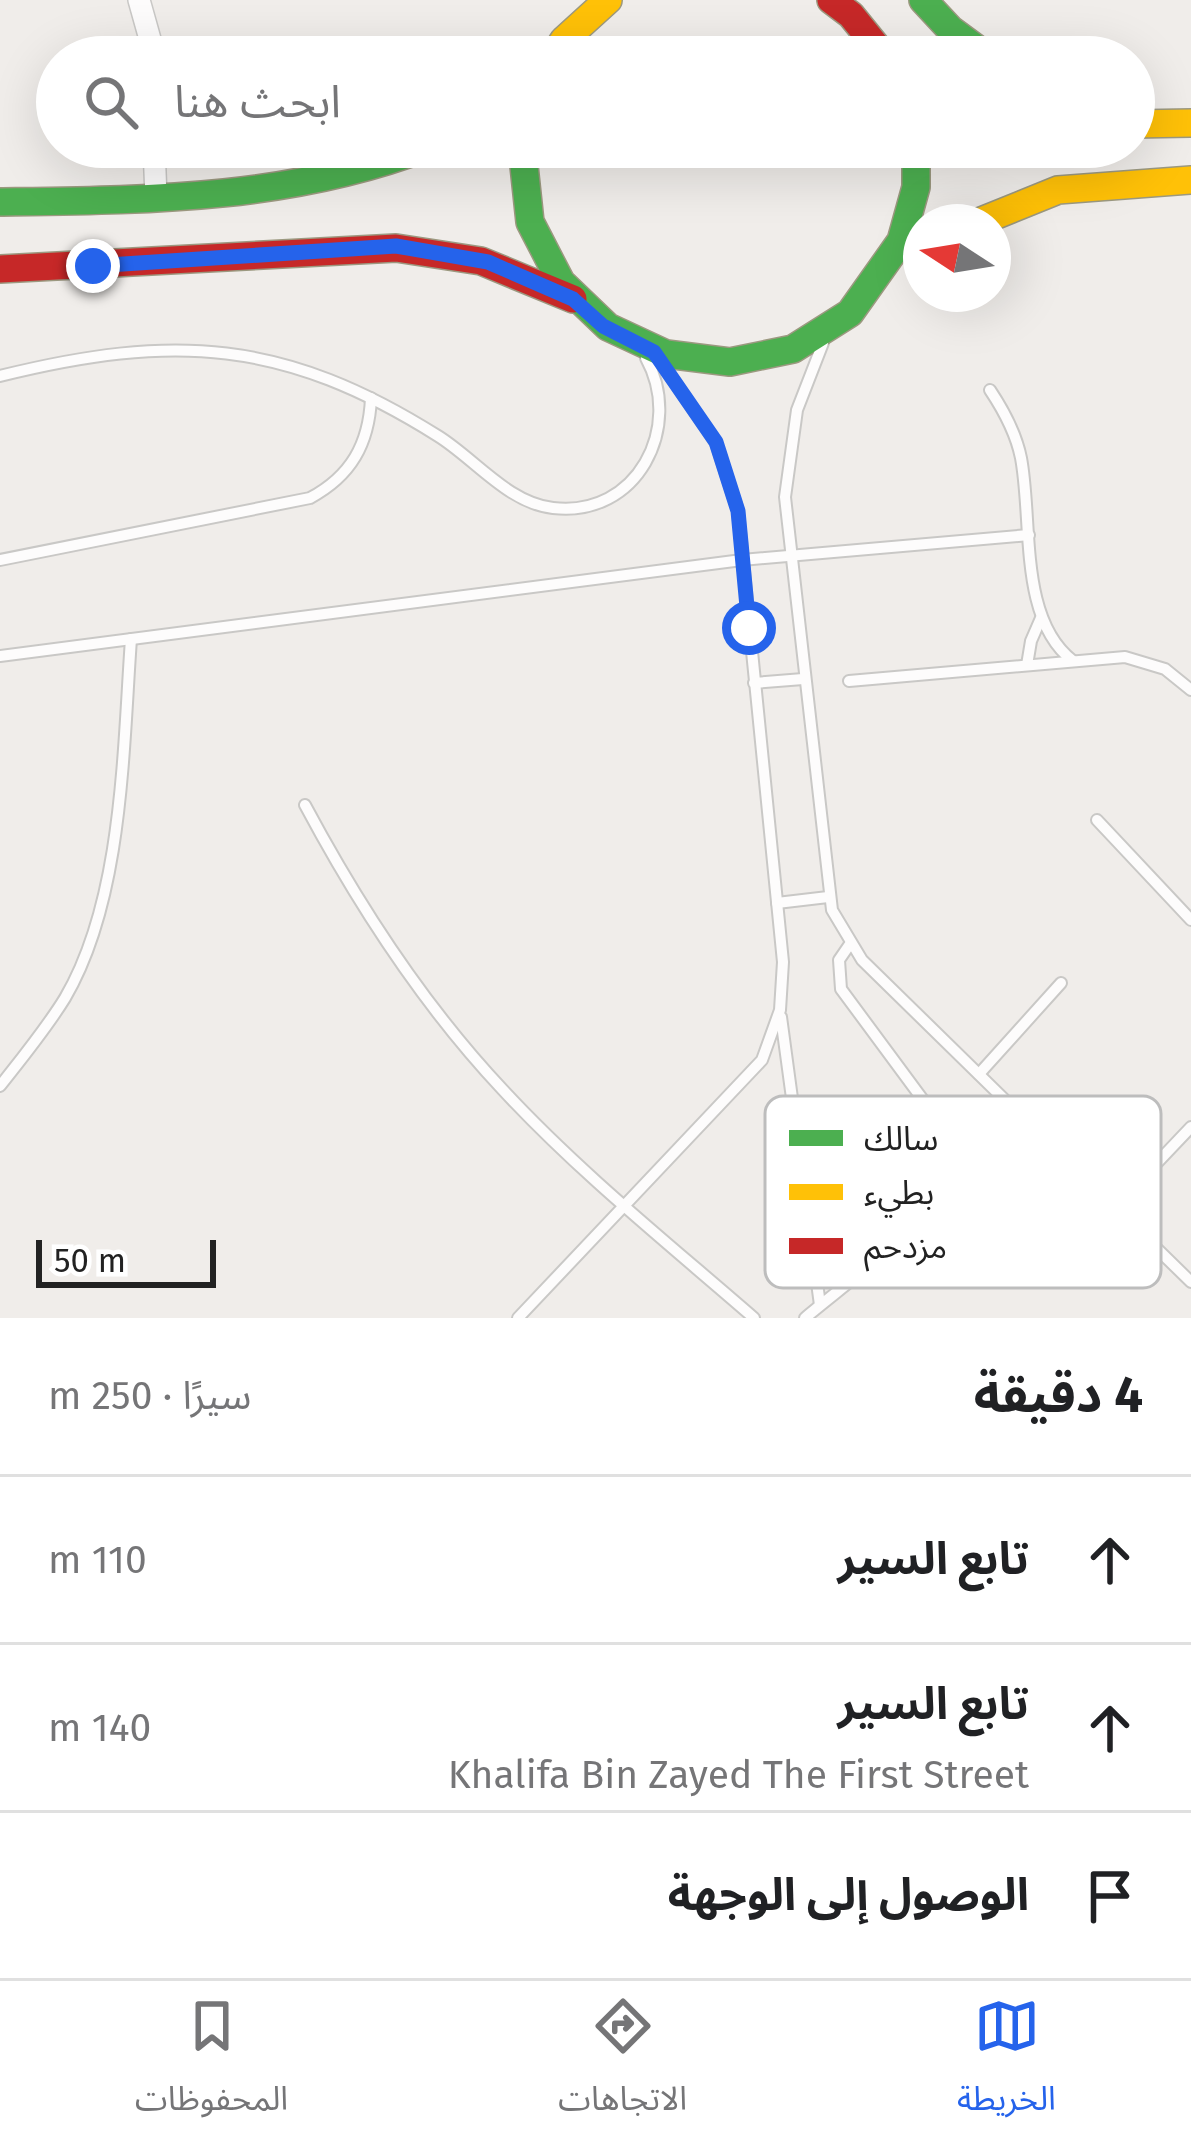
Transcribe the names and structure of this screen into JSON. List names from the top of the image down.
{
  "legend": ["سالك", "بطيء", "مزدحم"],
  "scale_bar": "50 m",
  "north": "left",
  "page": {
    "search": "ابحث هنا",
    "scale": "50 m",
    "heading": ["4 دقيقة", "سيرًا · 250 m"],
    "list": [
      ["تابع السير", "110 m"],
      ["تابع السير", "Khalifa Bin Zayed The First Street", "140 m"],
      "الوصول إلى الوجهة"
    ],
    "nav": ["الخريطة", "الاتجاهات", "المحفوظات"]
  }
}
